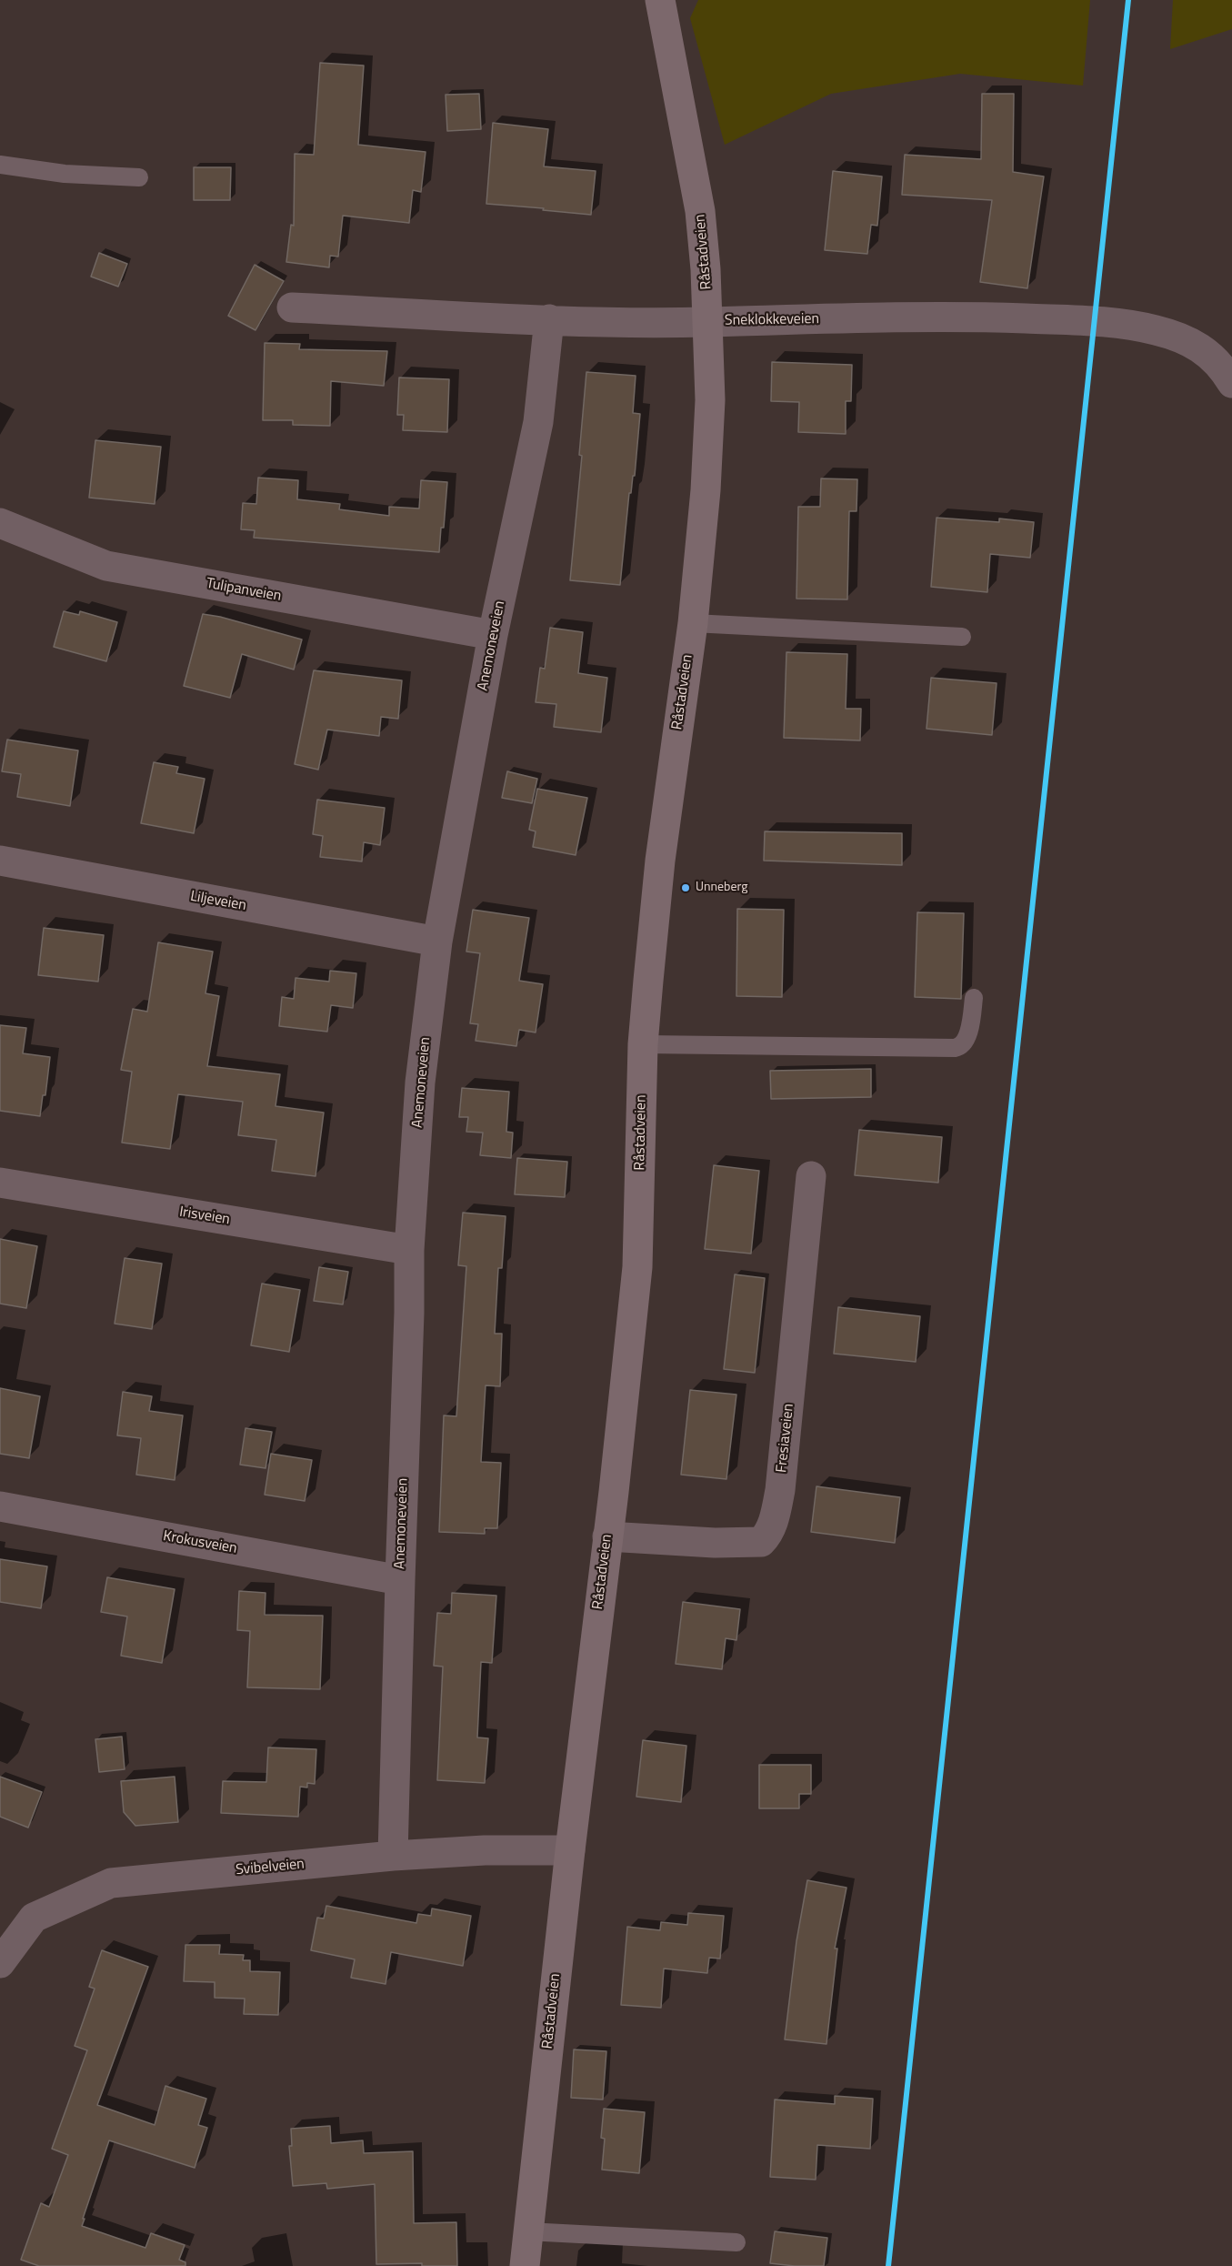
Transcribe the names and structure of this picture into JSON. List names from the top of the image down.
{
  "streets": {
    "main road": ["Råstadveien"],
    "street": [
      "Sneklokkeveien",
      "Tulipanveien",
      "Anemoneveien",
      "Liljeveien",
      "Irisveien",
      "Fresiaveien",
      "Krokusveien",
      "Svibelveien"
    ]
  },
  "crossings": [
    ["Råstadveien", "Sneklokkeveien"],
    ["Råstadveien", "Fresiaveien"],
    ["Råstadveien", "Svibelveien"],
    ["Sneklokkeveien", "Anemoneveien"],
    ["Tulipanveien", "Anemoneveien"],
    ["Anemoneveien", "Liljeveien"],
    ["Anemoneveien", "Irisveien"],
    ["Anemoneveien", "Krokusveien"],
    ["Anemoneveien", "Svibelveien"]
  ],
  "places": ["Unneberg"]
}
